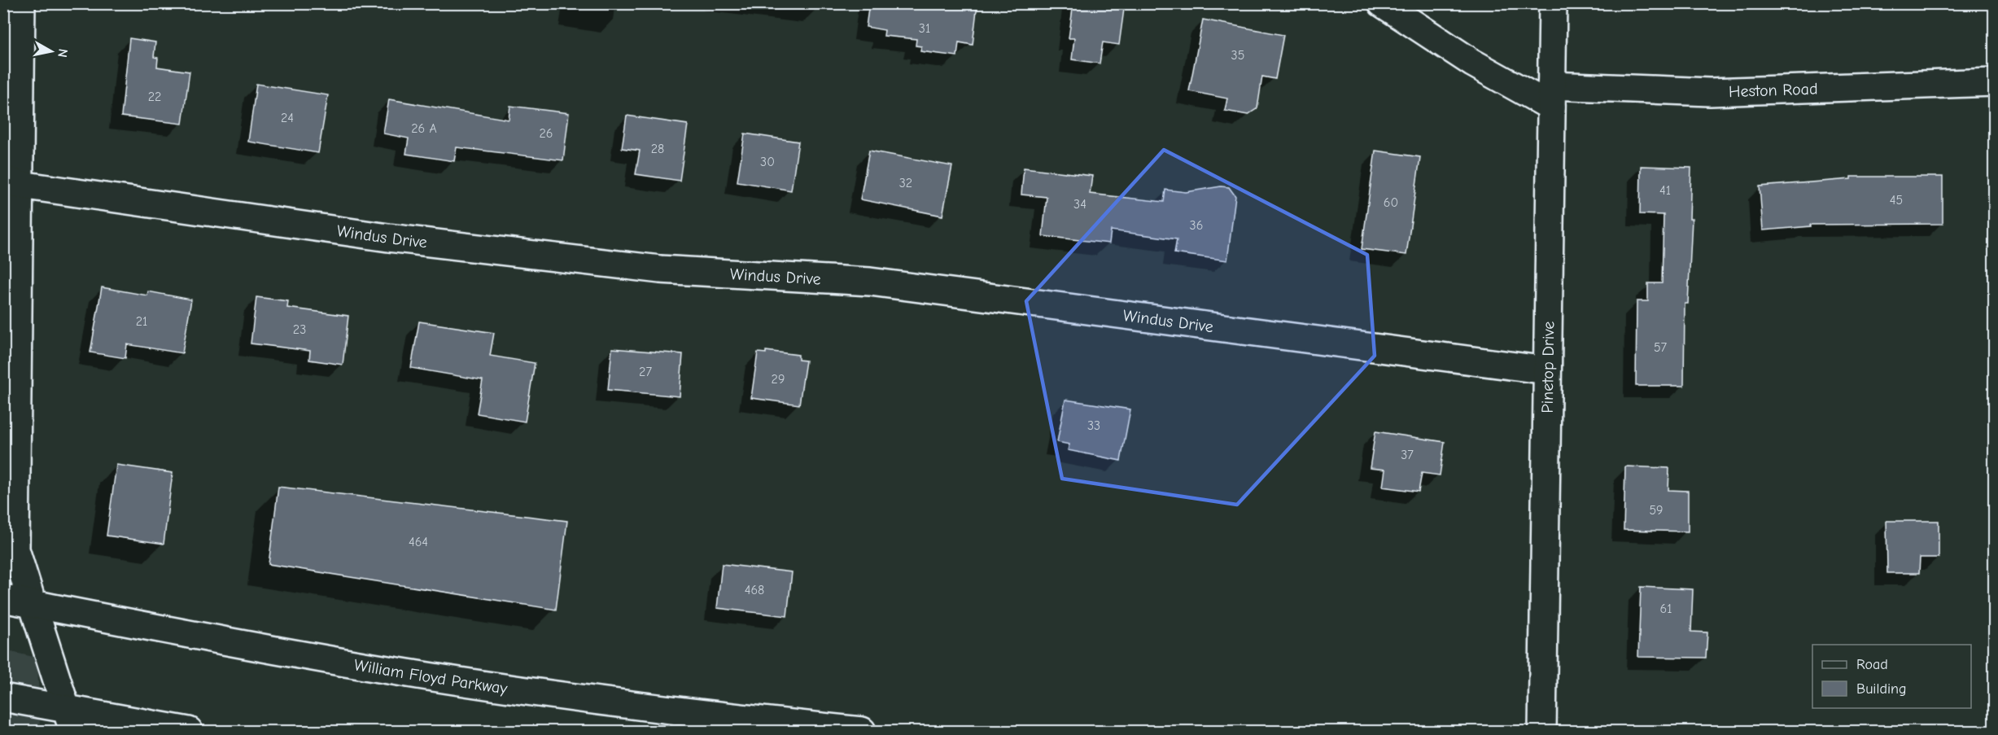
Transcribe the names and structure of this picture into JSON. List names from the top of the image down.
{
  "streets": {
    "main road": [
      "Heston Road",
      "Windus Drive",
      "Pinetop Drive",
      "William Floyd Parkway"
    ]
  },
  "crossings": [
    ["Heston Road", "Pinetop Drive"],
    ["Windus Drive", "Pinetop Drive"]
  ],
  "house_numbers": [
    "31",
    "35",
    "22",
    "24",
    "26 A",
    "26",
    "28",
    "30",
    "32",
    "41",
    "45",
    "60",
    "34",
    "36",
    "21",
    "23",
    "57",
    "27",
    "29",
    "33",
    "37",
    "59",
    "464",
    "468",
    "61"
  ],
  "legend": ["Road", "Building"],
  "north": "right"
}
